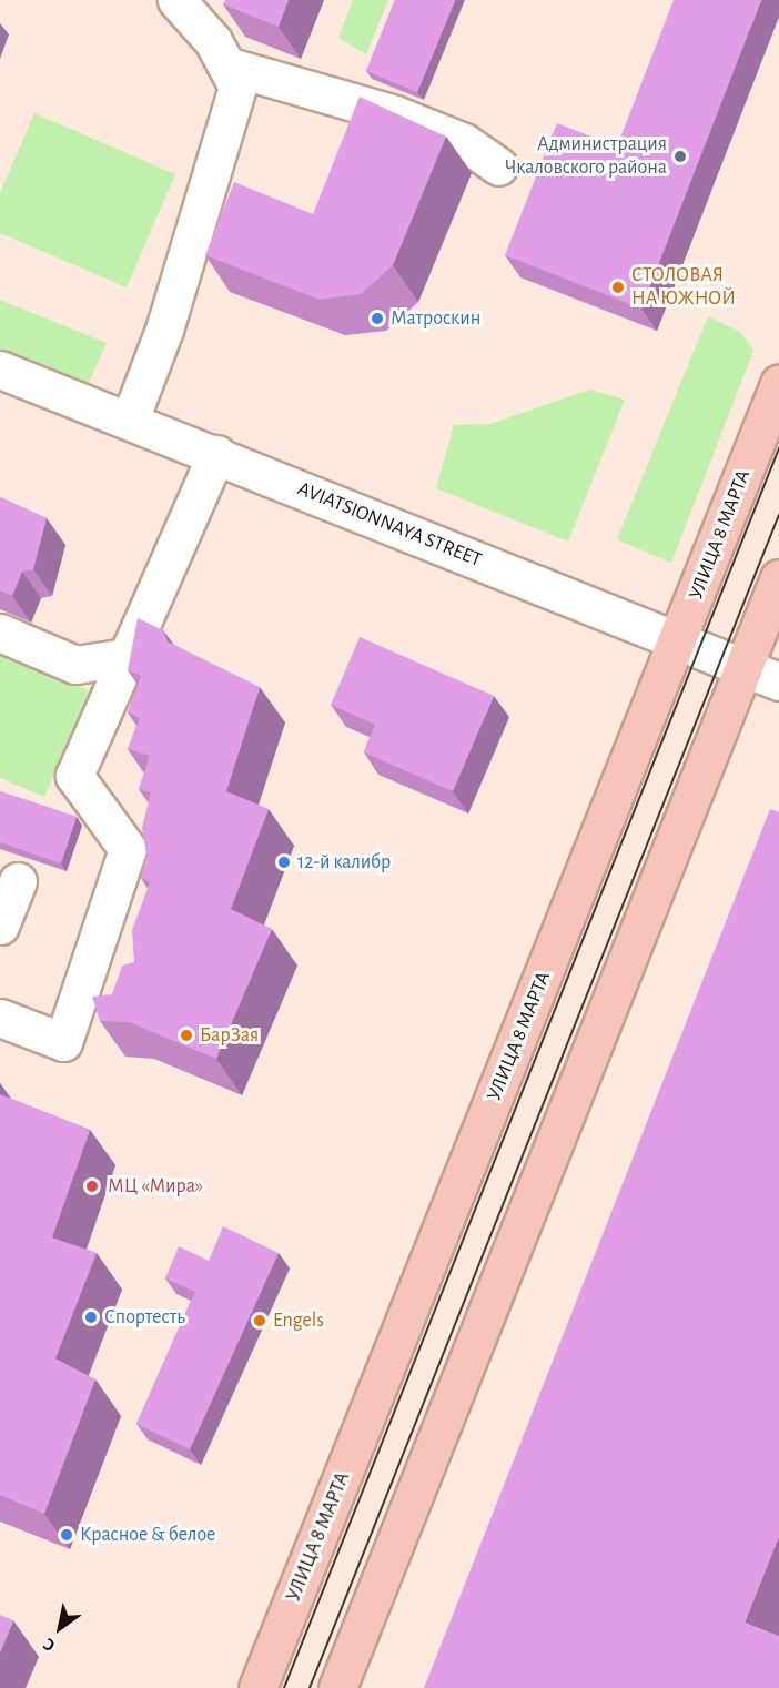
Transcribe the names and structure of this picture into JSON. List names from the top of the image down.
{
  "streets": {
    "main road": ["УЛИЦА 8 МАРТА"],
    "street": ["AVIATSIONNAYA STREET"]
  },
  "crossings": [
    ["AVIATSIONNAYA STREET", "УЛИЦА 8 МАРТА"]
  ],
  "places": [
    "Администрация Чкаловского района",
    "СТОЛОВАЯ НА ЮЖНОЙ",
    "Матроскин",
    "12-й калибр",
    "БарЗая",
    "МЦ «Мира»",
    "Спортесть",
    "Engels",
    "Красное & белое"
  ],
  "north": "bottom left"
}
